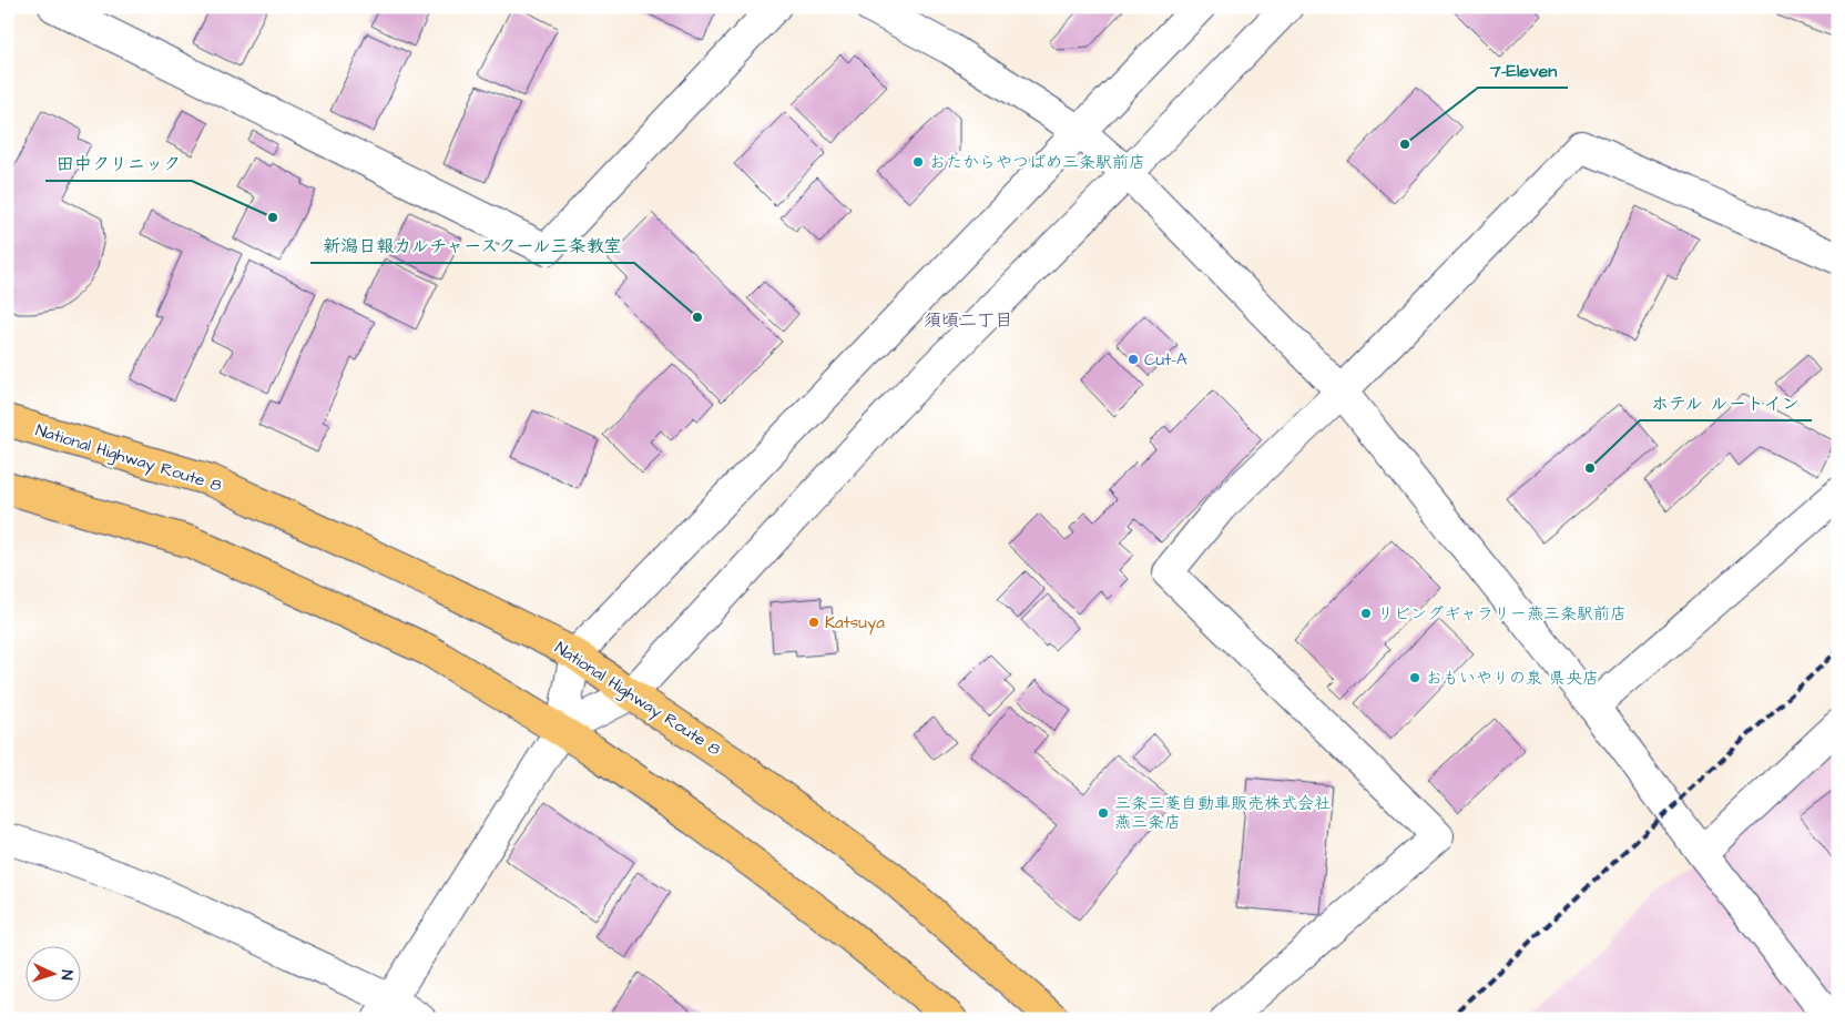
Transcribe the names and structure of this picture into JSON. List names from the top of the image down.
{
  "streets": {
    "highway": ["National Highway Route 8"]
  },
  "districts": ["須頃二丁目"],
  "places": [
    "7-Eleven",
    "おたからやつばめ三条駅前店",
    "田中クリニック",
    "新潟日報カルチャースクール三条教室",
    "Cut-A",
    "ホテル ルートイン",
    "リビングギャラリー燕三条駅前店",
    "Katsuya",
    "おもいやりの泉 県央店",
    "三条三菱自動車販売株式会社 燕三条店"
  ],
  "north": "right"
}
